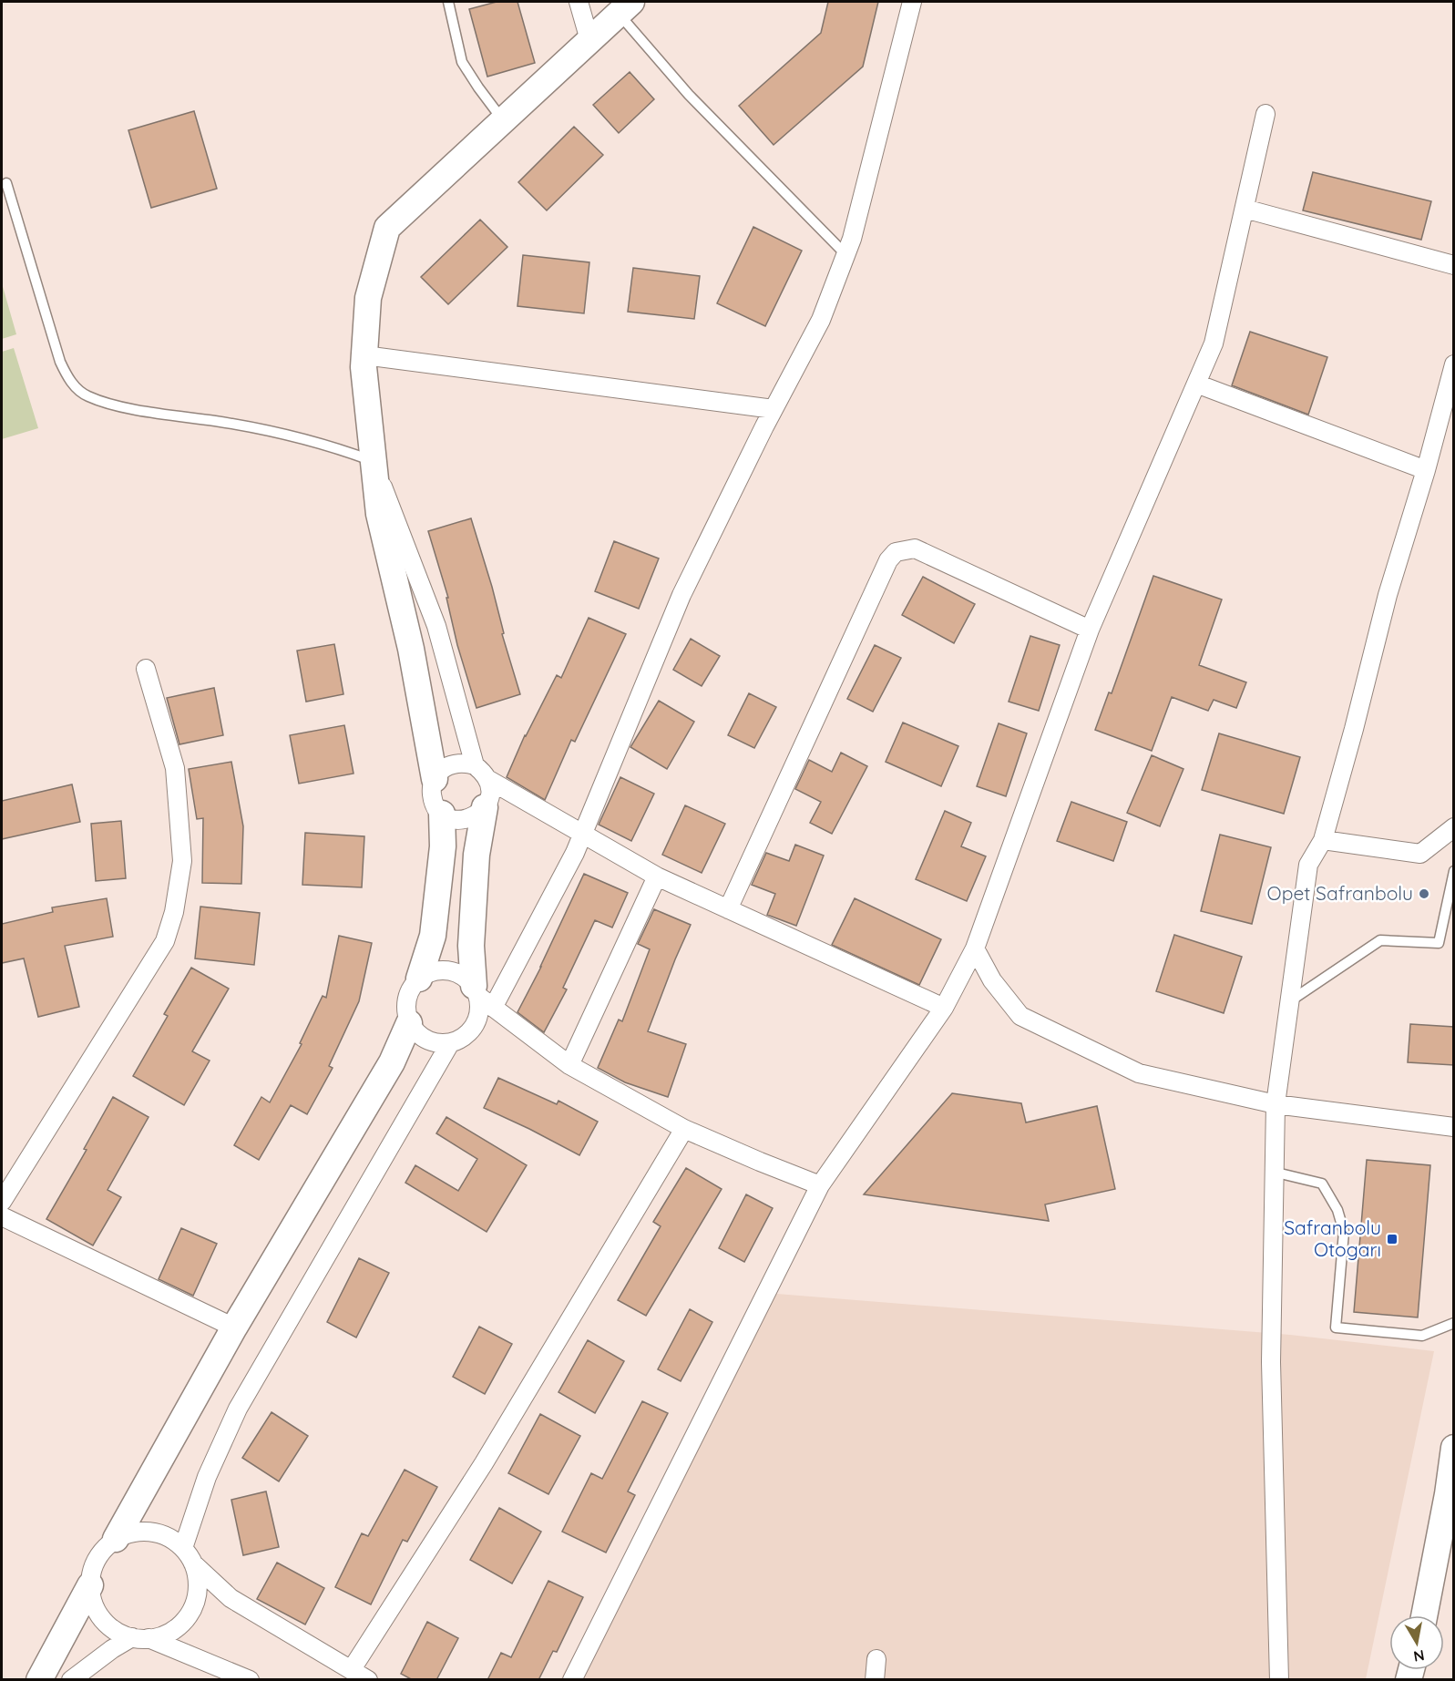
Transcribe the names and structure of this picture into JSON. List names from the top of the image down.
{
  "places": {
    "other": ["Opet Safranbolu"],
    "transit": ["Safranbolu Otogarı"]
  },
  "north": "bottom"
}
